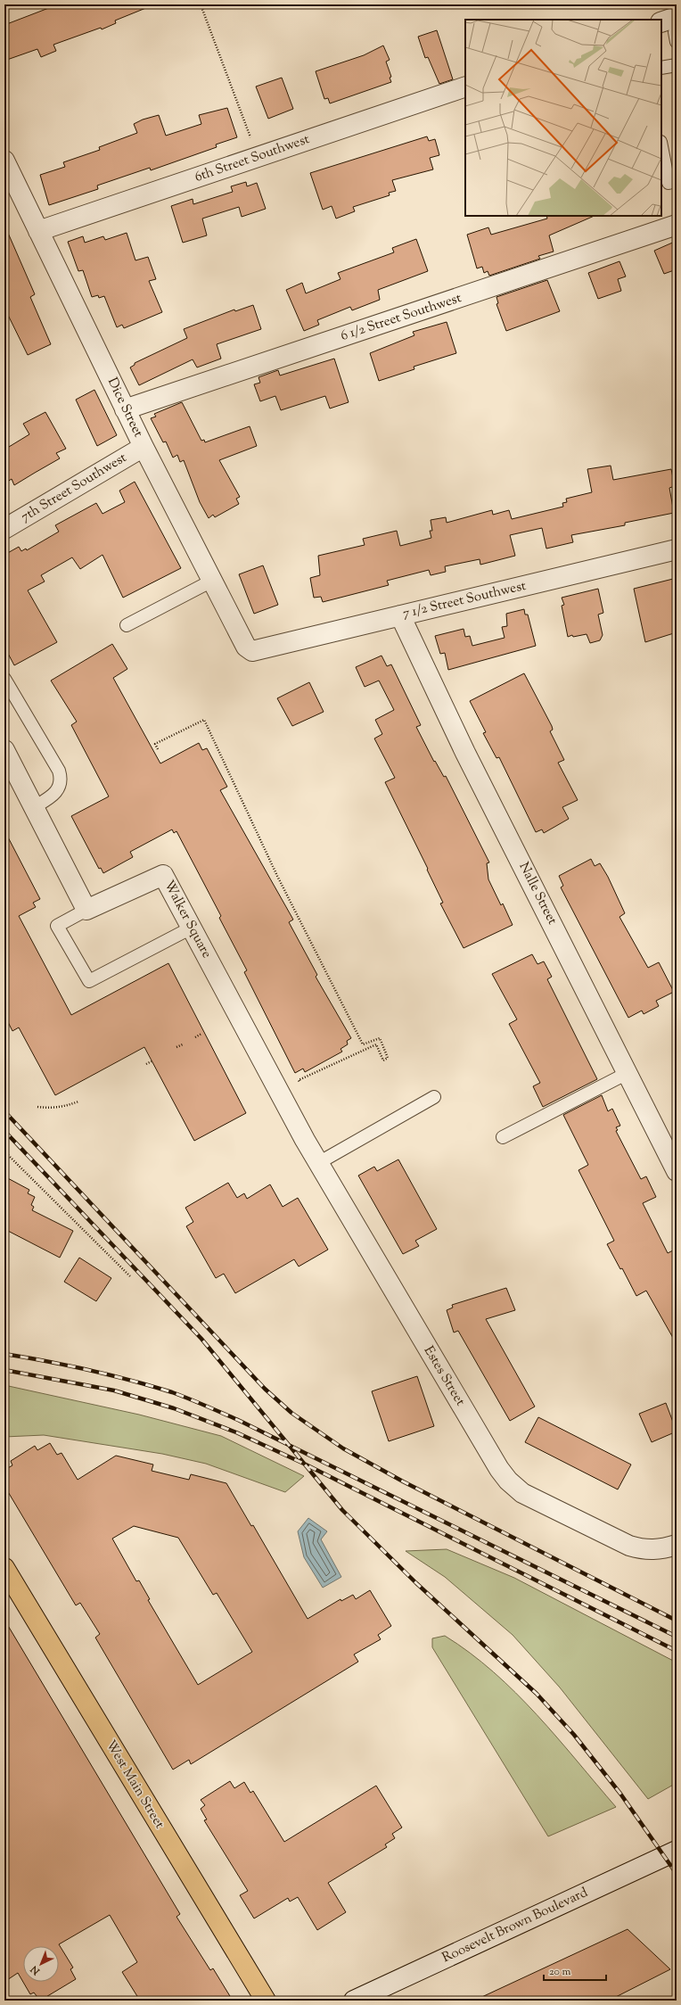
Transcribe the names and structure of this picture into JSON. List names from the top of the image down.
{
  "streets": {
    "main road": ["West Main Street"],
    "street": [
      "6th Street Southwest",
      "6 1/2 Street Southwest",
      "Dice Street",
      "7th Street Southwest",
      "7 1/2 Street Southwest",
      "Nalle Street",
      "Walker Square",
      "Estes Street",
      "Roosevelt Brown Boulevard"
    ]
  },
  "crossings": [
    ["6th Street Southwest", "Dice Street"],
    ["6 1/2 Street Southwest", "Dice Street"],
    ["Dice Street", "7th Street Southwest"],
    ["Dice Street", "7 1/2 Street Southwest"],
    ["7 1/2 Street Southwest", "Nalle Street"],
    ["Walker Square", "Estes Street"]
  ],
  "scale_bar": "20 m",
  "north": "bottom left"
}
